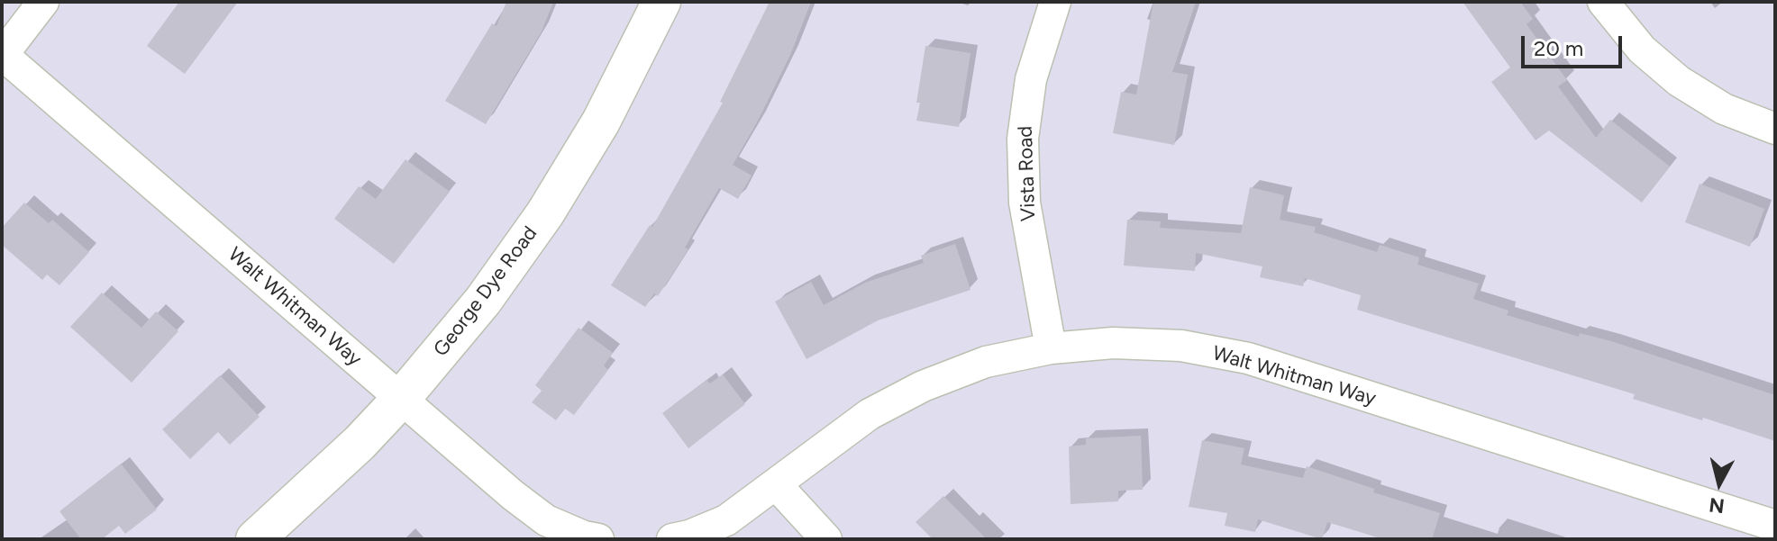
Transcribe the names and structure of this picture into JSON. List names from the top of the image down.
{
  "streets": {
    "street": ["Vista Road", "George Dye Road", "Walt Whitman Way"]
  },
  "crossings": [
    ["Vista Road", "Walt Whitman Way"],
    ["George Dye Road", "Walt Whitman Way"]
  ],
  "scale_bar": "20 m",
  "north": "bottom"
}
